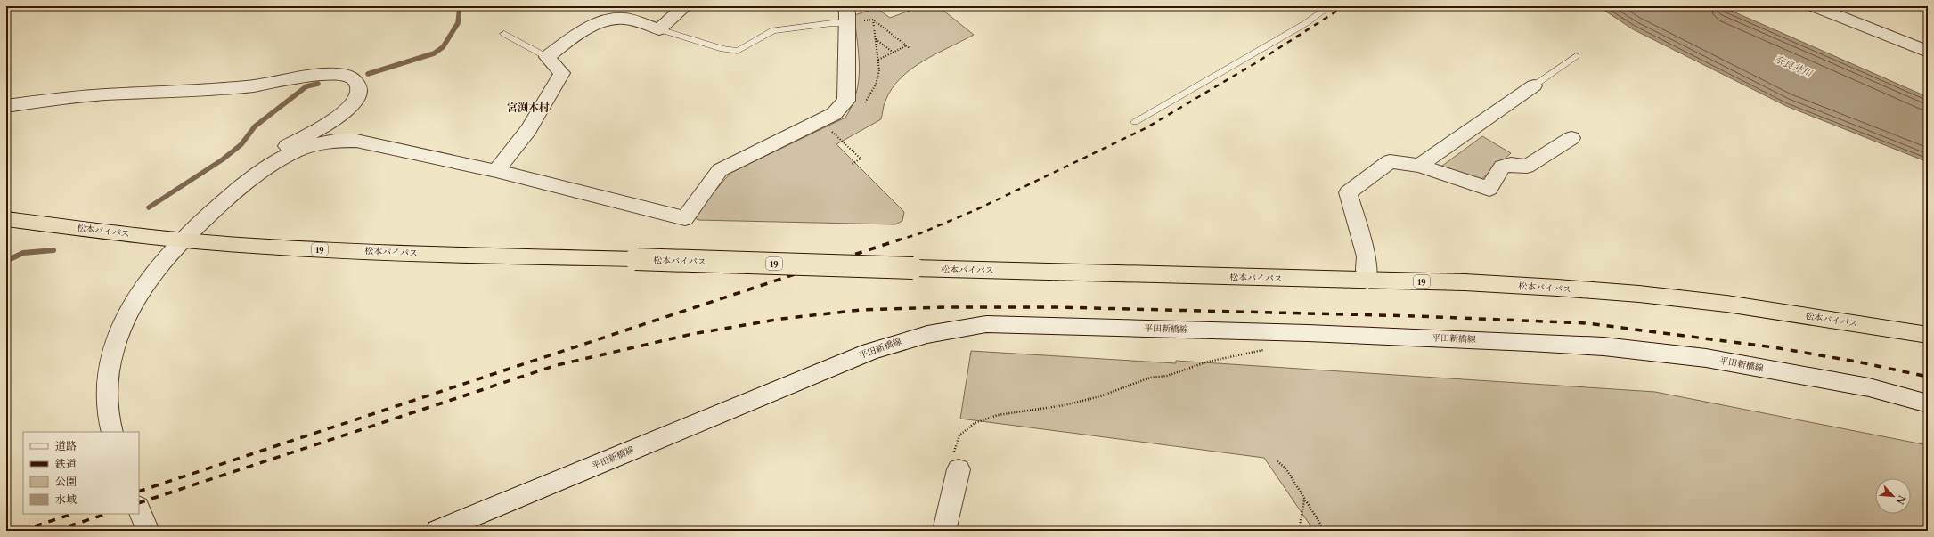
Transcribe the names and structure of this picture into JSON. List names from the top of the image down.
{
  "streets": {
    "highway": ["松本バイパス", "19"],
    "street": ["平田新橋線"]
  },
  "districts": ["宮渕本村"],
  "water": ["奈良井川"],
  "legend": [
    "道路",
    "鉄道",
    "公園",
    "水域"
  ],
  "north": "bottom right"
}
